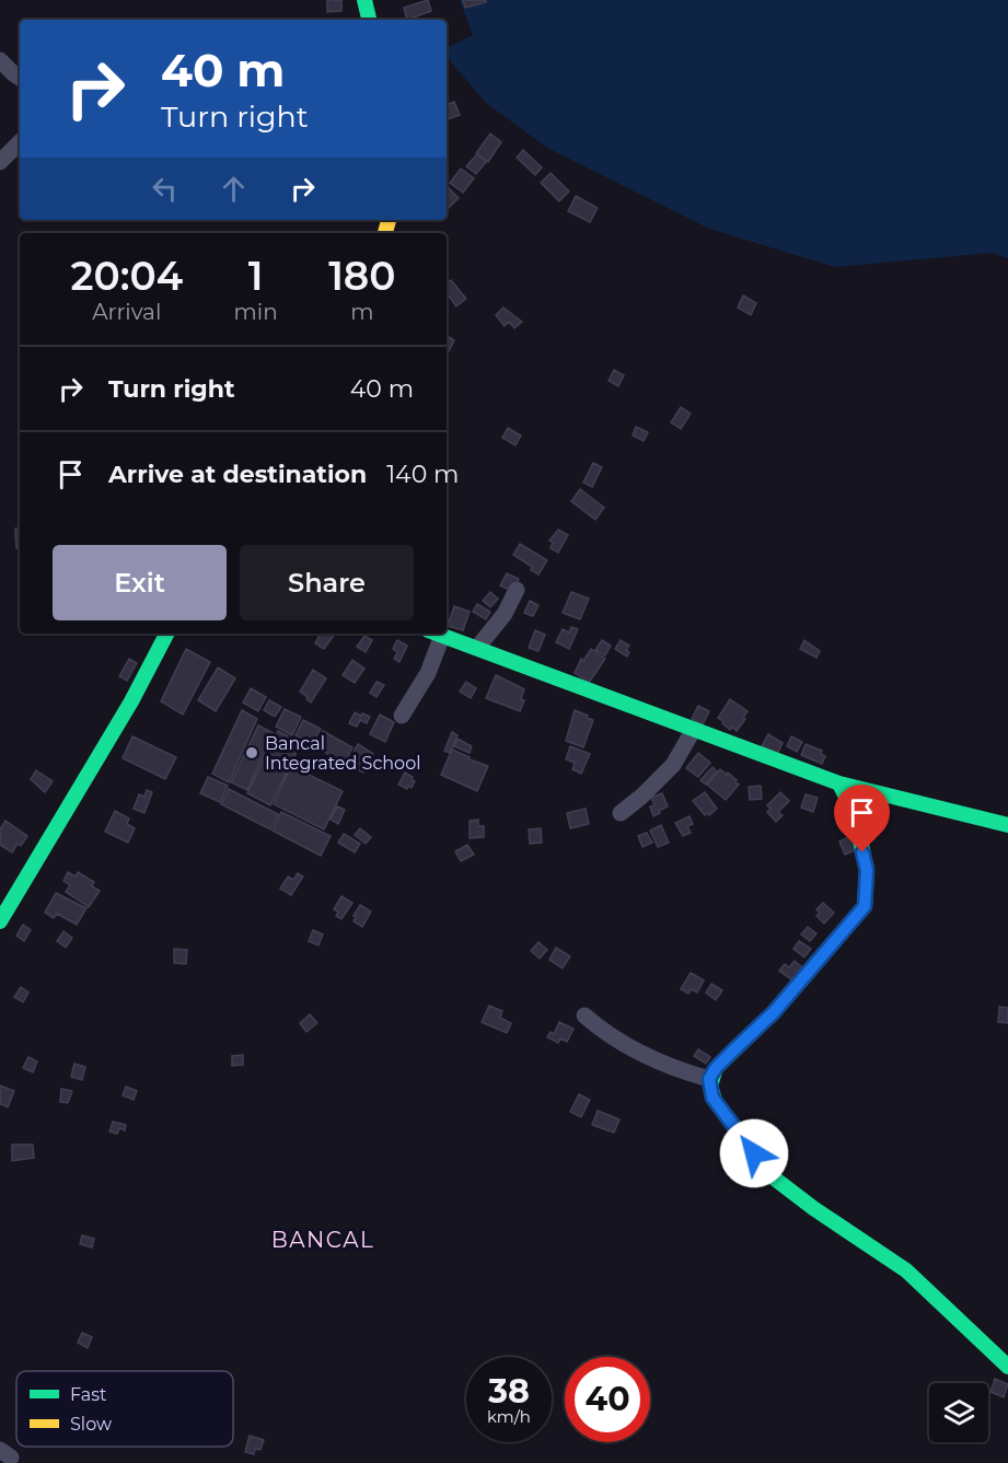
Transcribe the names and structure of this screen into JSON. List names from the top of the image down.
{
  "districts": ["BANCAL"],
  "places": ["Bancal Integrated School"],
  "legend": ["Fast", "Slow"],
  "page": {
    "turn": ["40 m", "Turn right"],
    "eta": [
      "20:04",
      "Arrival",
      "1",
      "min",
      "180",
      "m"
    ],
    "list": [
      {
        "name": "Turn right",
        "value": "40 m"
      },
      {
        "name": "Arrive at destination",
        "value": "140 m"
      }
    ],
    "buttons": ["Exit", "Share"],
    "speed": "38 km/h",
    "limit": "40"
  }
}
